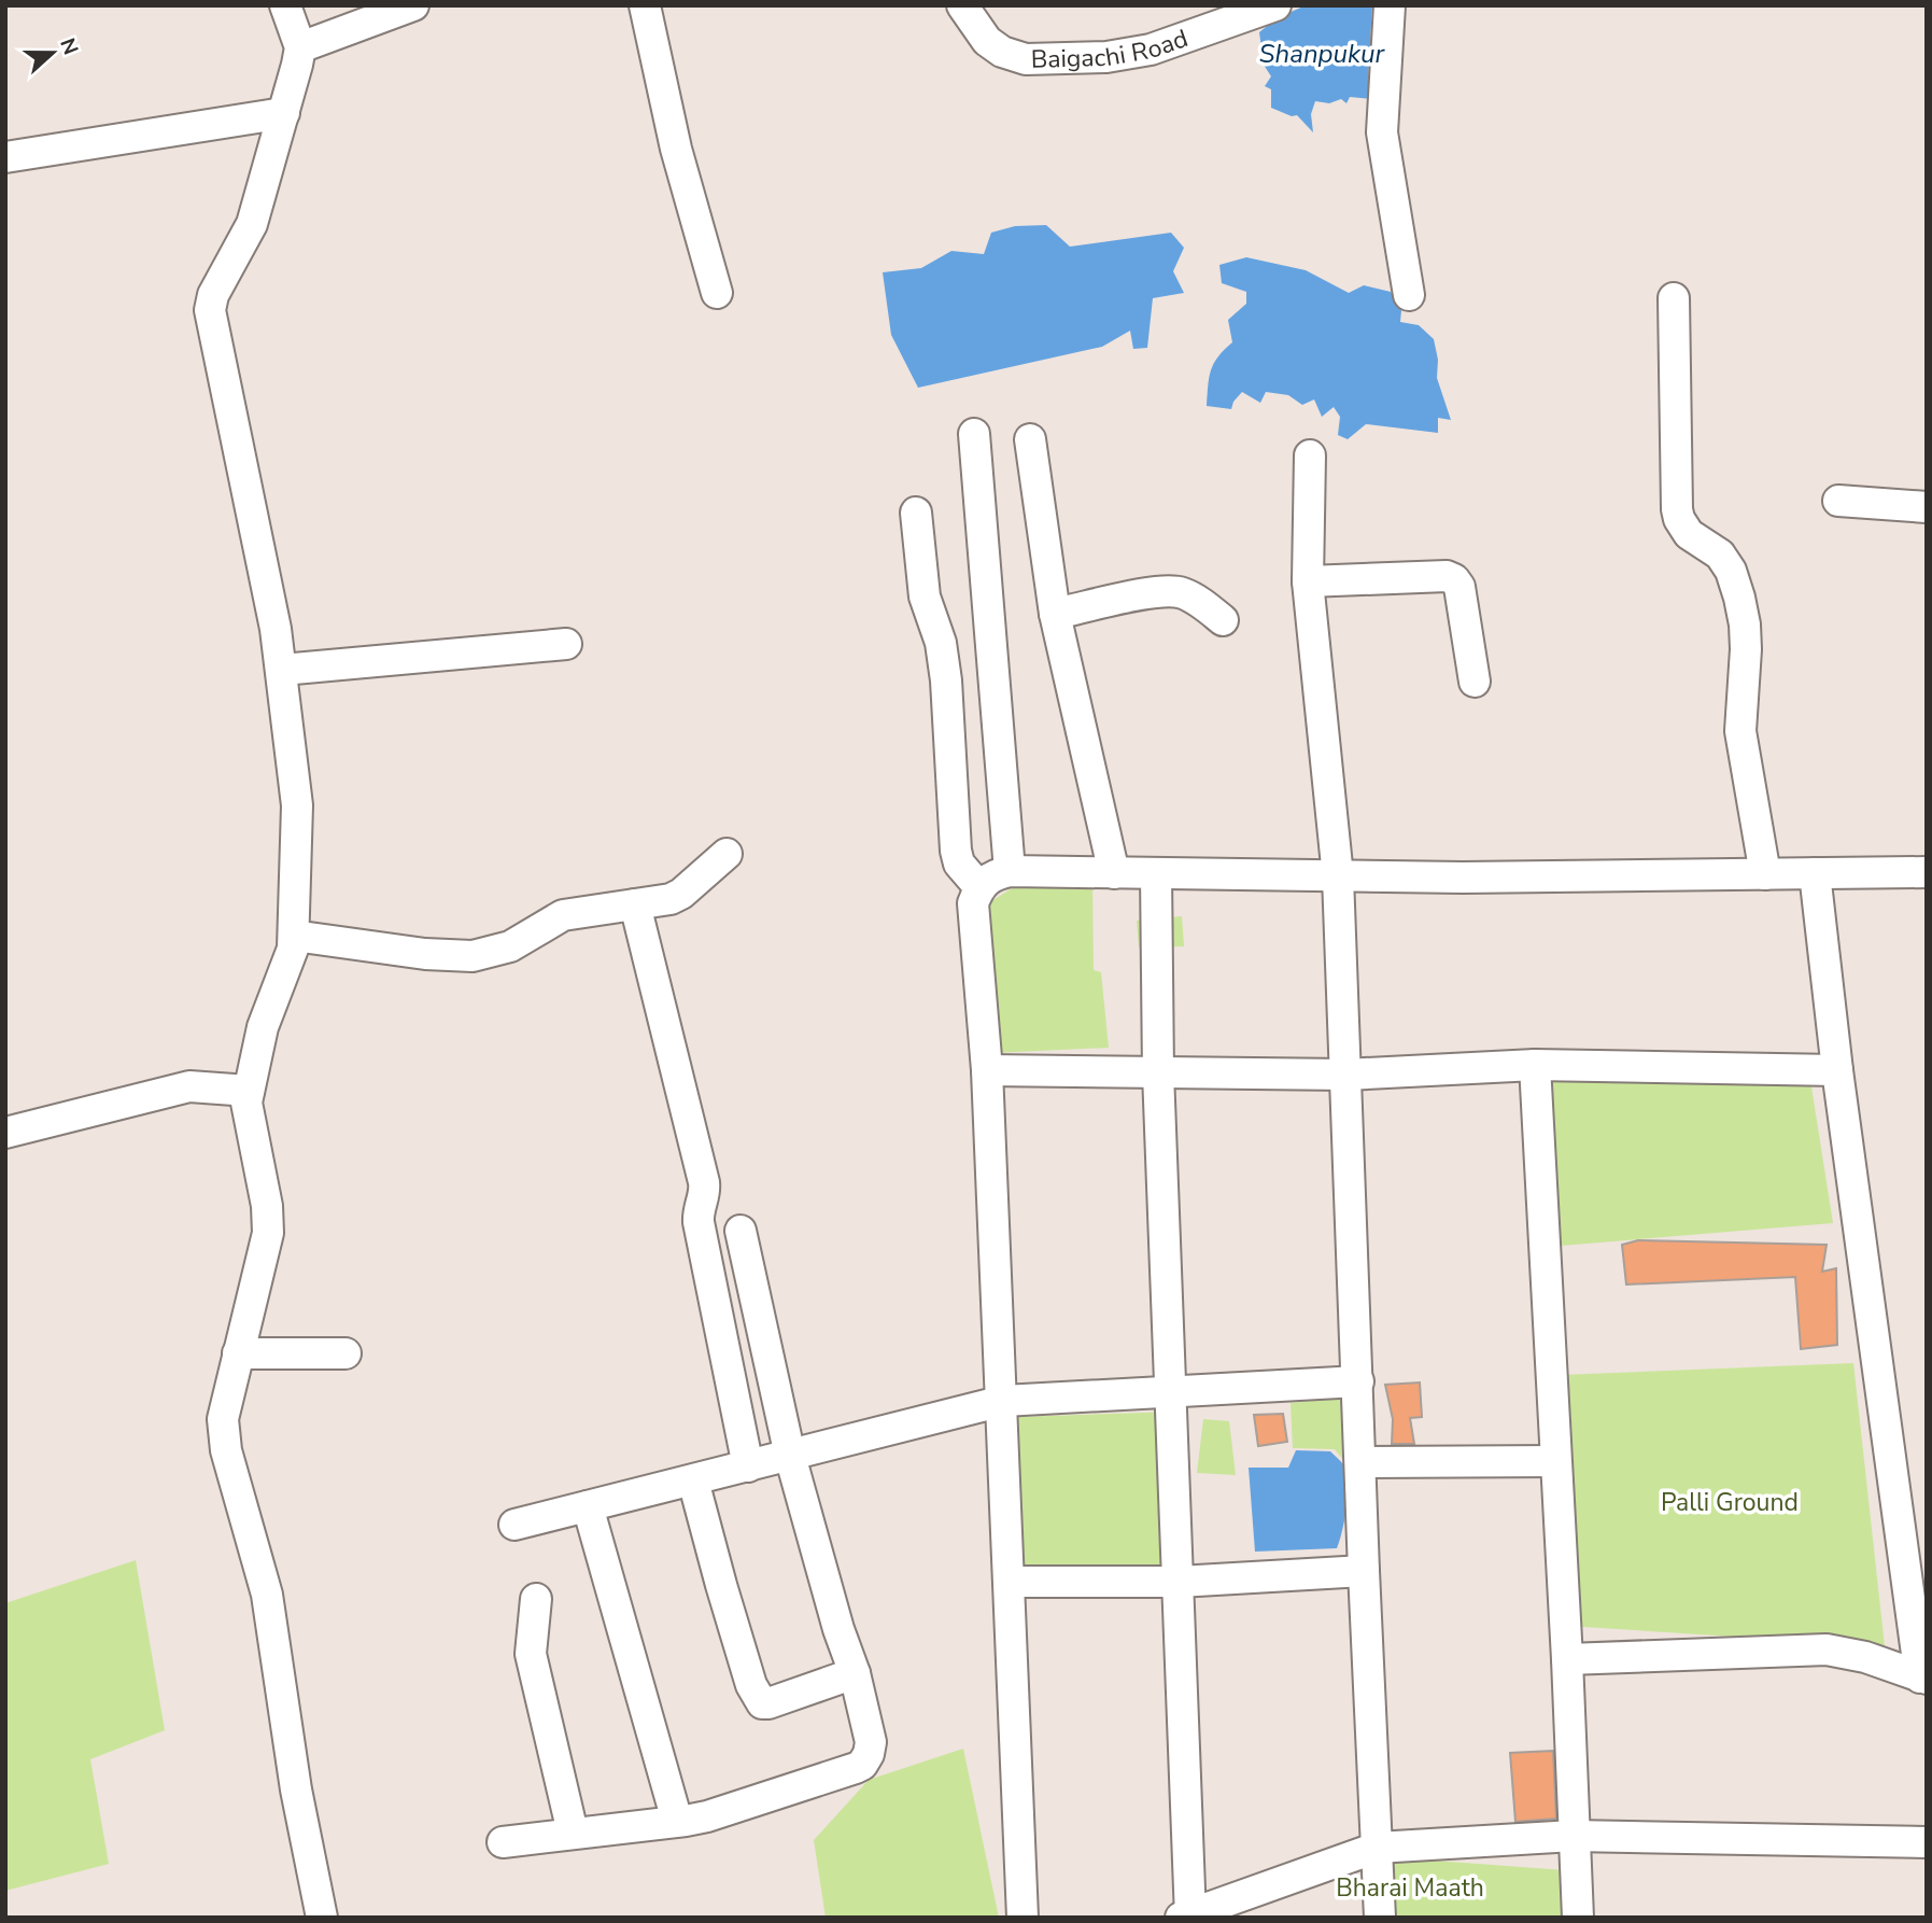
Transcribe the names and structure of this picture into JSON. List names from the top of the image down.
{
  "streets": {
    "street": ["Baigachi Road"]
  },
  "water": ["Shanpukur"],
  "parks": ["Palli Ground", "Bharai Maath"],
  "north": "right"
}
